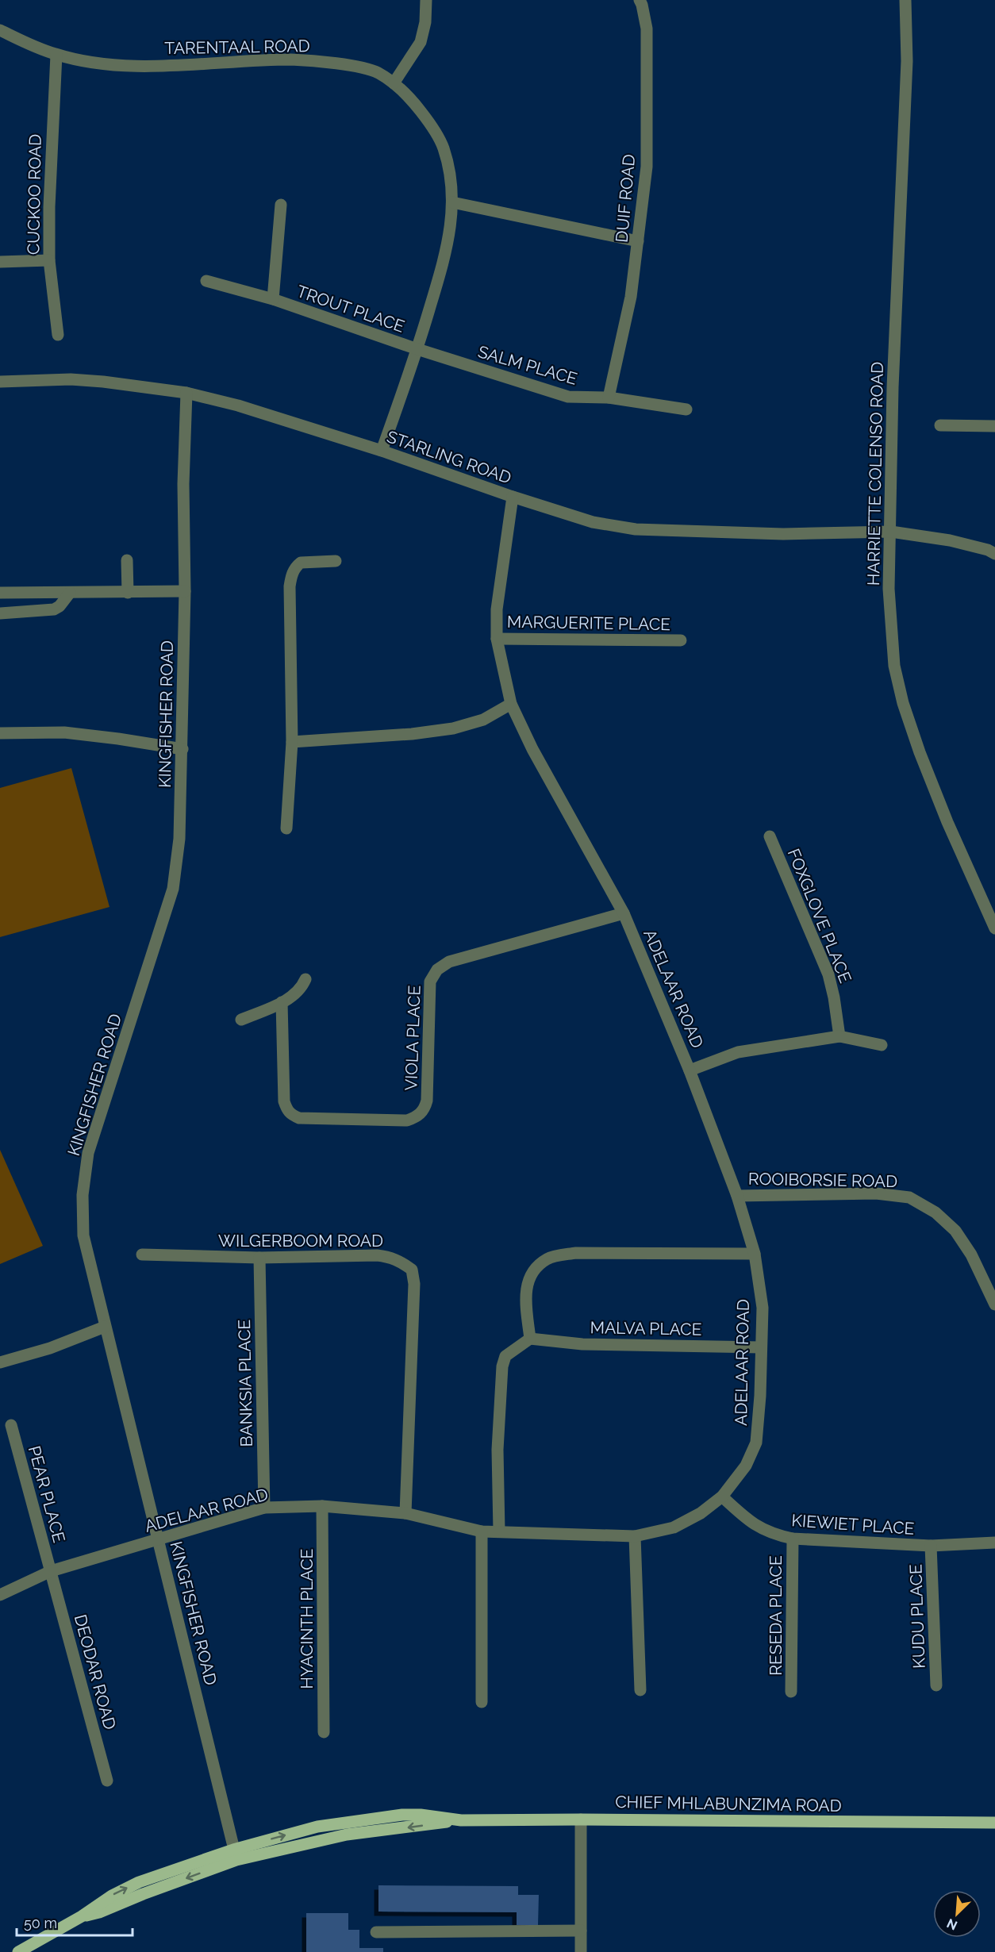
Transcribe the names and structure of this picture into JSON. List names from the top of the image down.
{
  "streets": {
    "main road": ["CHIEF MHLABUNZIMA ROAD"],
    "street": [
      "TARENTAAL ROAD",
      "CUCKOO ROAD",
      "DUIF ROAD",
      "TROUT PLACE",
      "SALM PLACE",
      "STARLING ROAD",
      "HARRIETTE COLENSO ROAD",
      "MARGUERITE PLACE",
      "KINGFISHER ROAD",
      "FOXGLOVE PLACE",
      "ADELAAR ROAD",
      "VIOLA PLACE",
      "ROOIBORSIE ROAD",
      "WILGERBOOM ROAD",
      "MALVA PLACE",
      "BANKSIA PLACE",
      "PEAR PLACE",
      "KIEWIET PLACE",
      "RESEDA PLACE",
      "KUDU PLACE",
      "HYACINTH PLACE",
      "DEODAR ROAD"
    ]
  },
  "crossings": [
    ["TARENTAAL ROAD", "CUCKOO ROAD"],
    ["TARENTAAL ROAD", "TROUT PLACE"],
    ["TARENTAAL ROAD", "SALM PLACE"],
    ["TARENTAAL ROAD", "STARLING ROAD"],
    ["DUIF ROAD", "SALM PLACE"],
    ["TROUT PLACE", "SALM PLACE"],
    ["STARLING ROAD", "HARRIETTE COLENSO ROAD"],
    ["STARLING ROAD", "KINGFISHER ROAD"],
    ["STARLING ROAD", "ADELAAR ROAD"],
    ["MARGUERITE PLACE", "ADELAAR ROAD"],
    ["KINGFISHER ROAD", "ADELAAR ROAD"],
    ["KINGFISHER ROAD", "CHIEF MHLABUNZIMA ROAD"],
    ["ADELAAR ROAD", "VIOLA PLACE"],
    ["ADELAAR ROAD", "ROOIBORSIE ROAD"],
    ["ADELAAR ROAD", "WILGERBOOM ROAD"],
    ["ADELAAR ROAD", "MALVA PLACE"],
    ["ADELAAR ROAD", "BANKSIA PLACE"],
    ["ADELAAR ROAD", "PEAR PLACE"],
    ["ADELAAR ROAD", "KIEWIET PLACE"],
    ["ADELAAR ROAD", "HYACINTH PLACE"],
    ["ADELAAR ROAD", "DEODAR ROAD"],
    ["WILGERBOOM ROAD", "BANKSIA PLACE"],
    ["PEAR PLACE", "DEODAR ROAD"],
    ["KIEWIET PLACE", "RESEDA PLACE"],
    ["KIEWIET PLACE", "KUDU PLACE"]
  ],
  "scale_bar": "50 m",
  "north": "bottom left"
}
